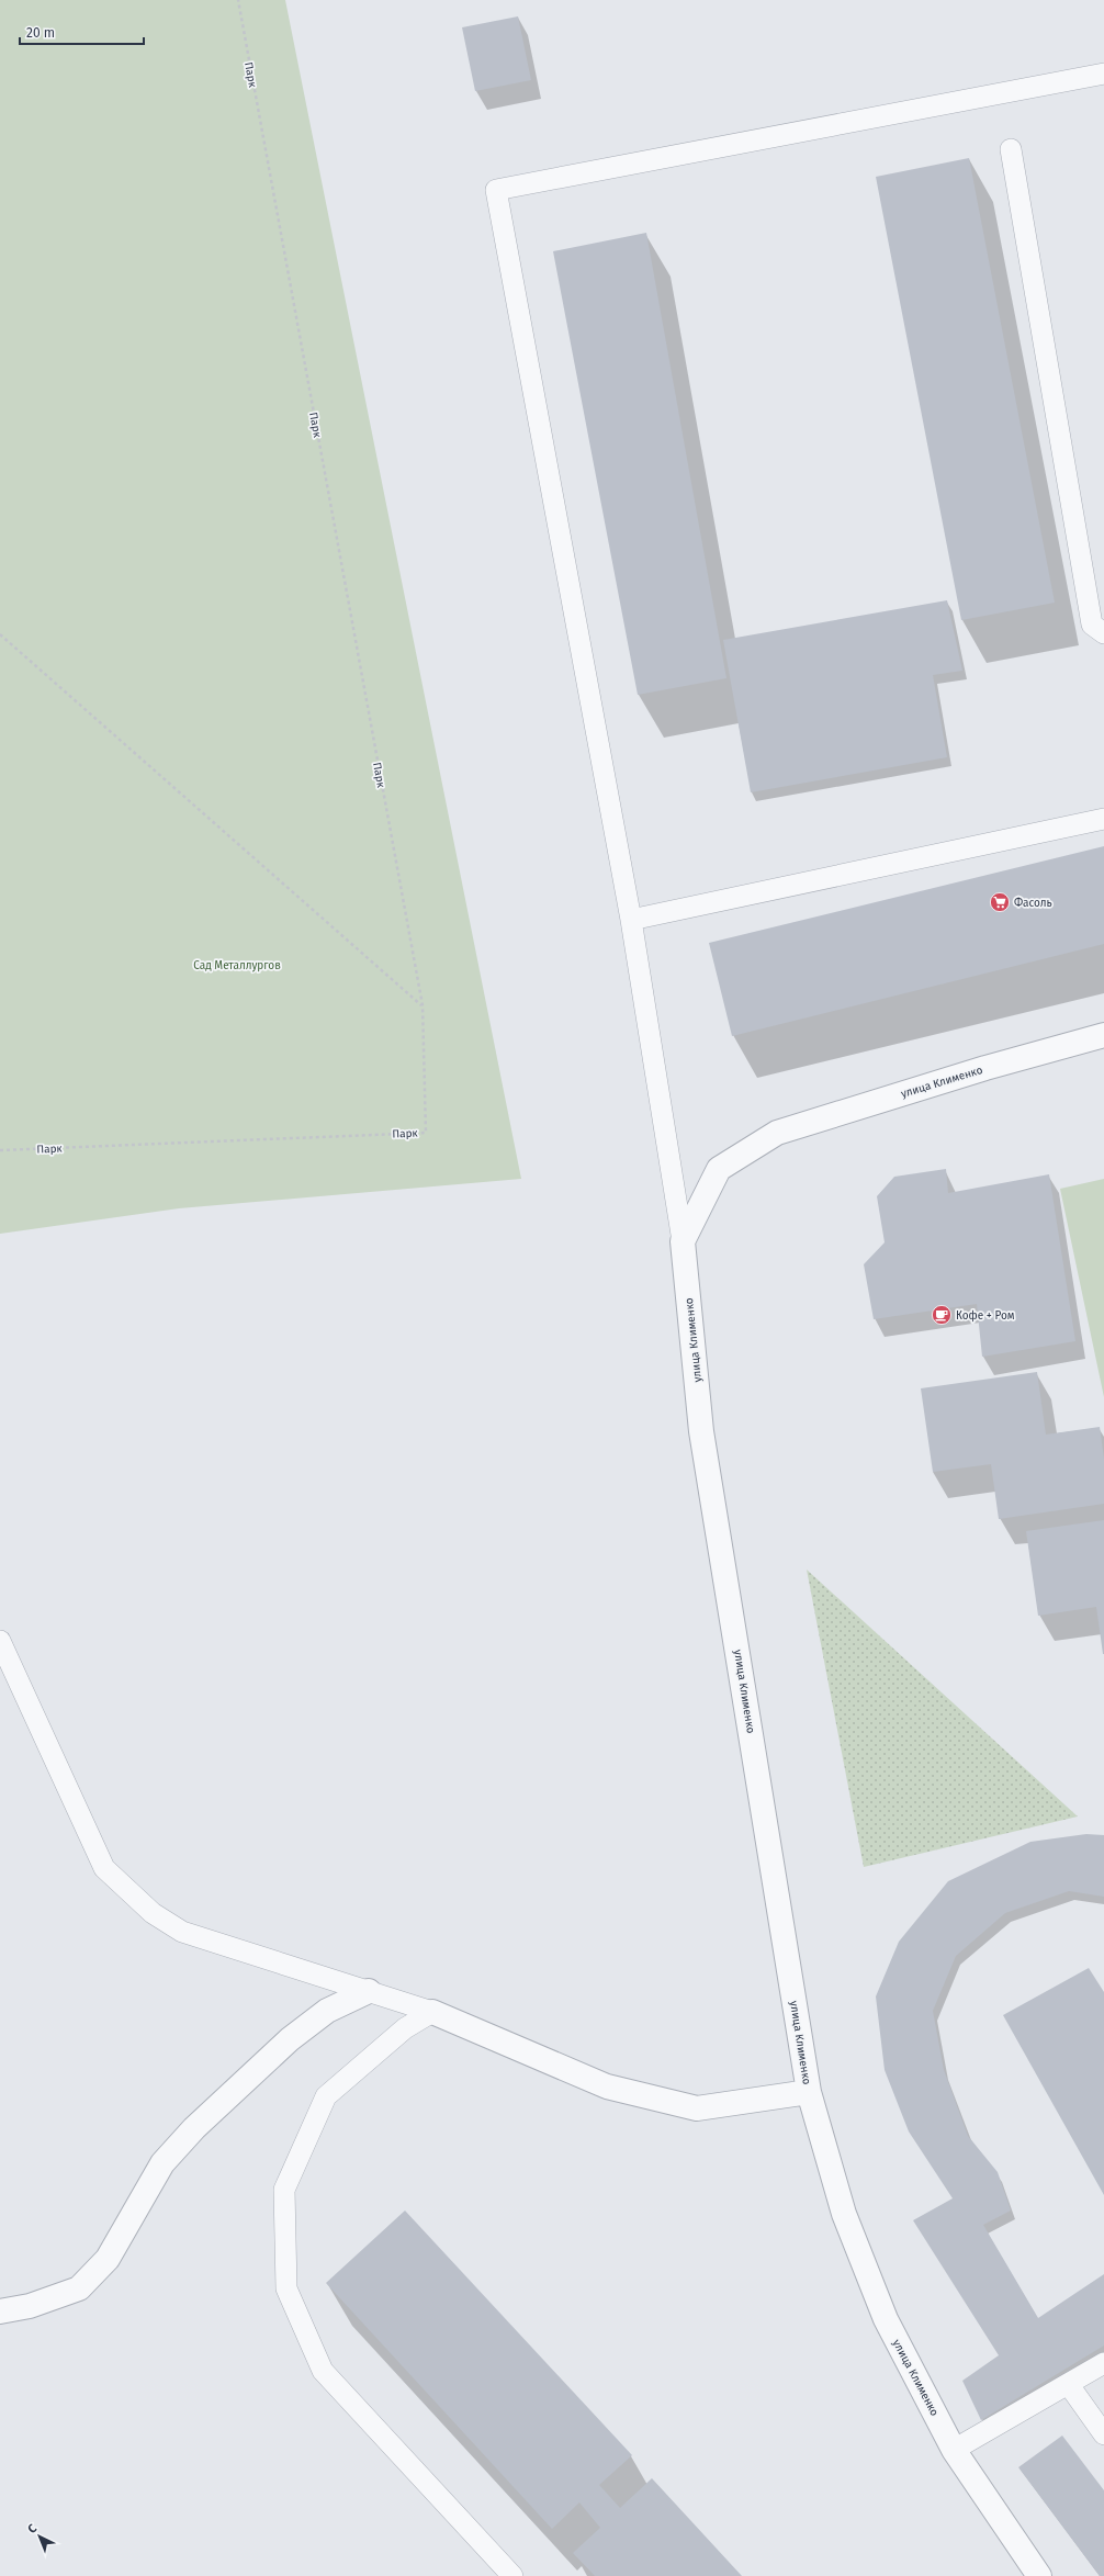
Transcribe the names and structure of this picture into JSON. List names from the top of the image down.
{
  "streets": {
    "street": ["улица Клименко"],
    "path": ["Парк"]
  },
  "parks": ["Сад Металлургов"],
  "places": {
    "supermarket": ["Фасоль"],
    "cafe": ["Кофе + Ром"]
  },
  "scale_bar": "20 m",
  "north": "top left"
}
